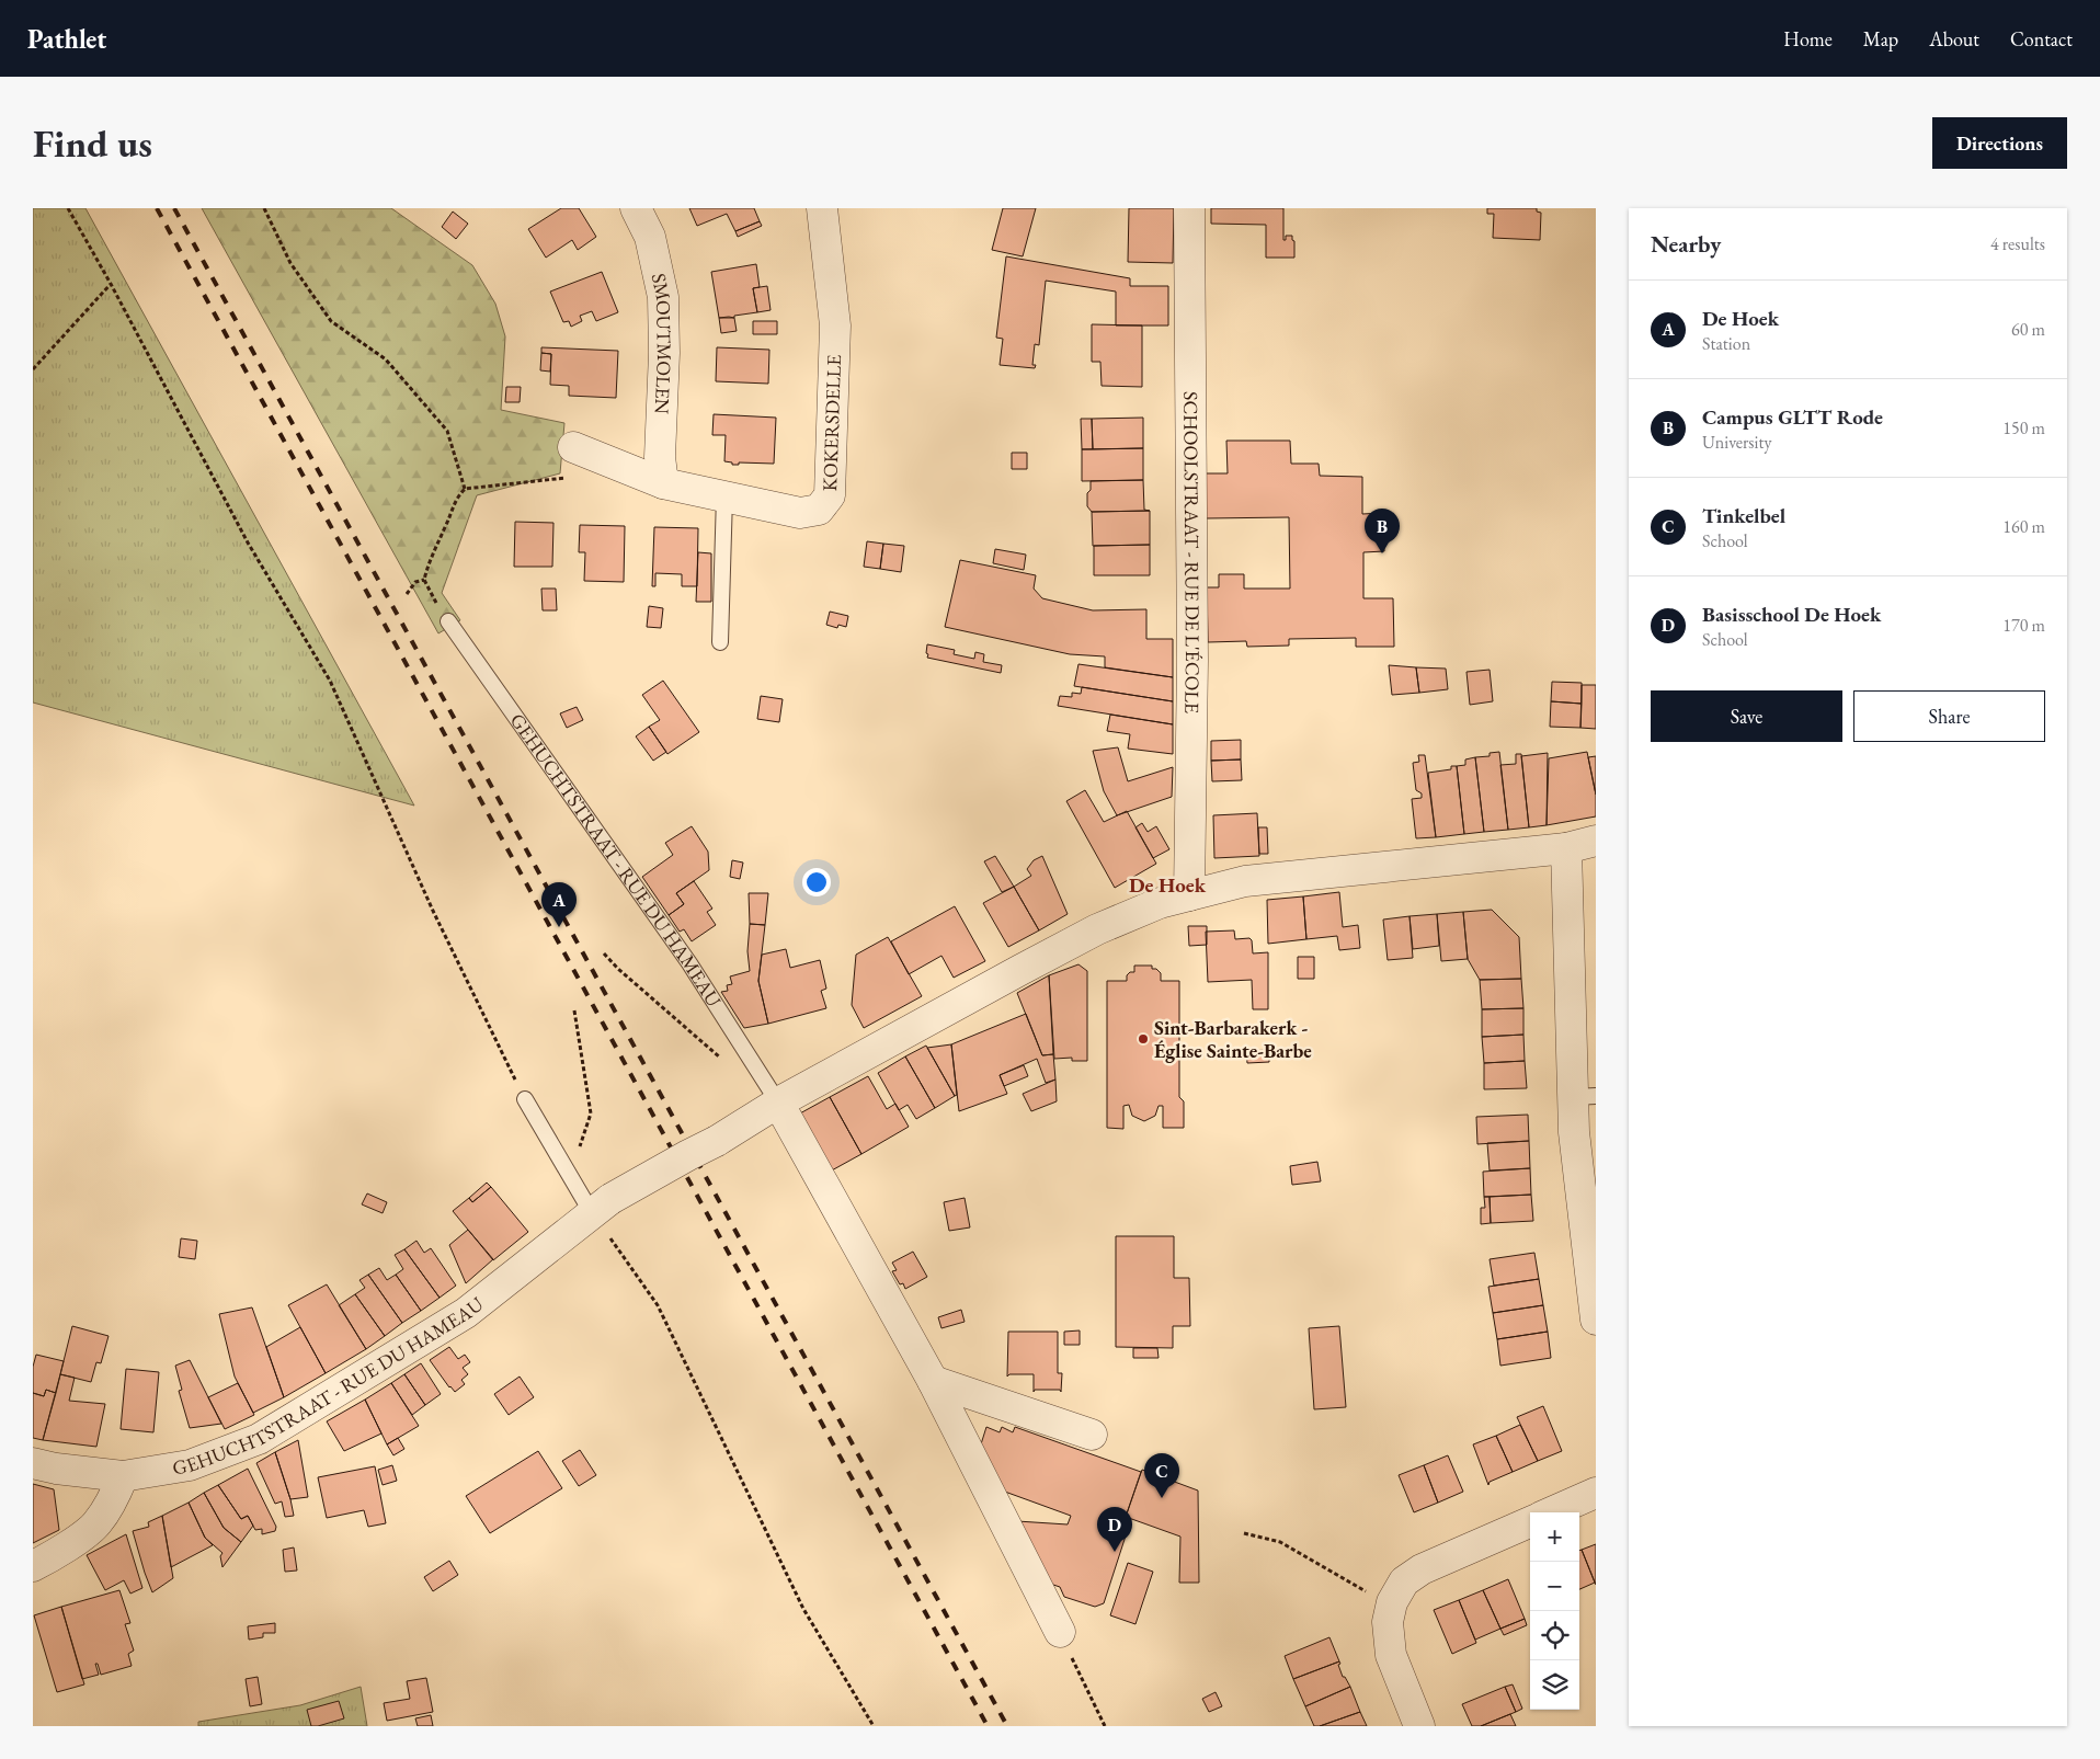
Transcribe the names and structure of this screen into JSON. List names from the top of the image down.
{
  "streets": {
    "street": [
      "SMOUTMOLEN",
      "KOKERSDELLE",
      "SCHOOLSTRAAT - RUE DE L'ÉCOLE",
      "GEHUCHTSTRAAT - RUE DU HAMEAU"
    ]
  },
  "crossings": [
    ["SMOUTMOLEN", "KOKERSDELLE"],
    ["SCHOOLSTRAAT - RUE DE L'ÉCOLE", "GEHUCHTSTRAAT - RUE DU HAMEAU"]
  ],
  "districts": ["De Hoek"],
  "places": ["Sint-Barbarakerk - Église Sainte-Barbe"],
  "page": {
    "header": "Pathlet",
    "nav": [
      "Home",
      "Map",
      "About",
      "Contact"
    ],
    "buttons": [
      "Directions",
      ["Save", "Share"]
    ],
    "title": "Find us",
    "heading": ["Nearby", "4 results"],
    "list": [
      {
        "mark": "A",
        "name": "De Hoek",
        "note": "Station",
        "value": "60 m"
      },
      {
        "mark": "B",
        "name": "Campus GLTT Rode",
        "note": "University",
        "value": "150 m"
      },
      {
        "mark": "C",
        "name": "Tinkelbel",
        "note": "School",
        "value": "160 m"
      },
      {
        "mark": "D",
        "name": "Basisschool De Hoek",
        "note": "School",
        "value": "170 m"
      }
    ],
    "pins": [
      "B",
      "A",
      "C",
      "D"
    ],
    "map_buttons": ["+", "−"]
  }
}
